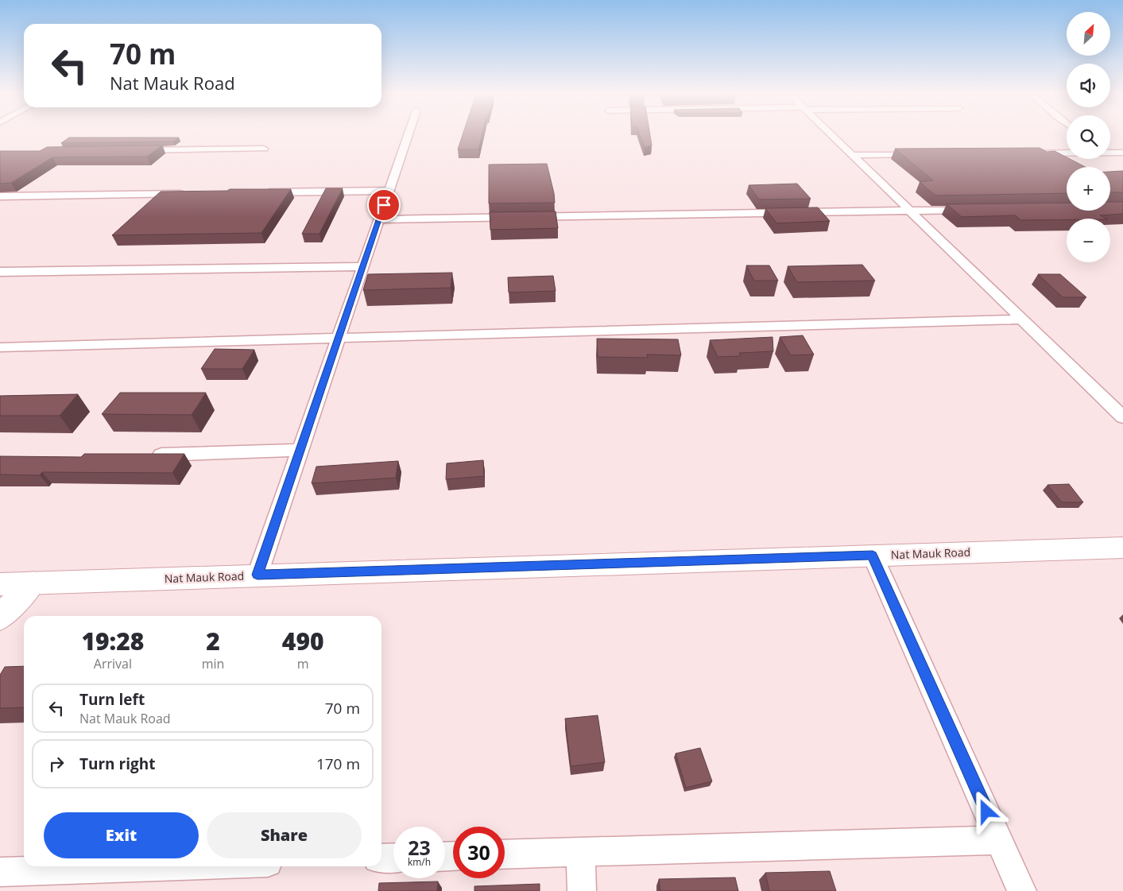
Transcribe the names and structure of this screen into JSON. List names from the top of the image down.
{
  "streets": {
    "main road": ["Nat Mauk Road"]
  },
  "north": "top right",
  "page": {
    "map_buttons": ["+", "−"],
    "turn": ["70 m", "Nat Mauk Road"],
    "eta": [
      "19:28",
      "Arrival",
      "2",
      "min",
      "490",
      "m"
    ],
    "list": [
      {
        "name": "Turn left",
        "note": "Nat Mauk Road",
        "value": "70 m"
      },
      {
        "name": "Turn right",
        "value": "170 m"
      }
    ],
    "buttons": ["Exit", "Share"],
    "speed": "23 km/h",
    "limit": "30"
  }
}
